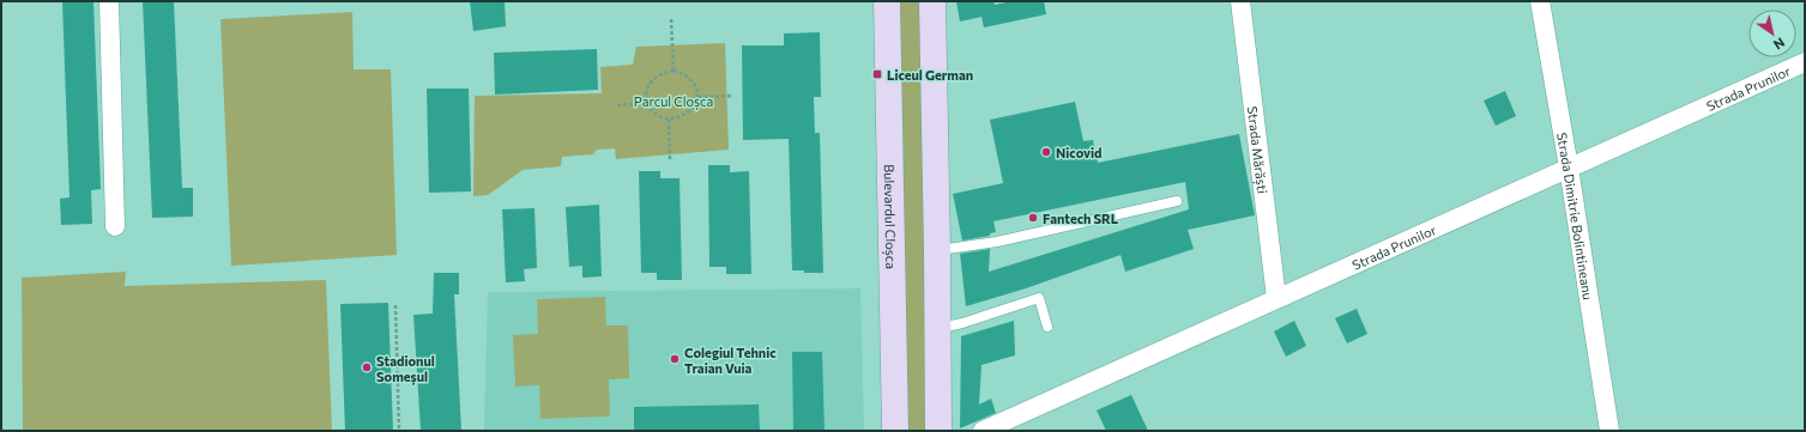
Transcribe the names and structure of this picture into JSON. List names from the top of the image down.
{
  "streets": {
    "main road": ["Bulevardul Cloșca"],
    "street": ["Strada Prunilor", "Strada Mărăști", "Strada Dimitrie Bolintineanu"]
  },
  "crossings": [
    ["Strada Prunilor", "Strada Mărăști"],
    ["Strada Prunilor", "Strada Dimitrie Bolintineanu"]
  ],
  "parks": ["Parcul Cloșca"],
  "places": {
    "transit": ["Liceul German"],
    "other": [
      "Nicovid",
      "Fantech SRL",
      "Colegiul Tehnic Traian Vuia",
      "Stadionul Someșul"
    ]
  },
  "north": "bottom right"
}
